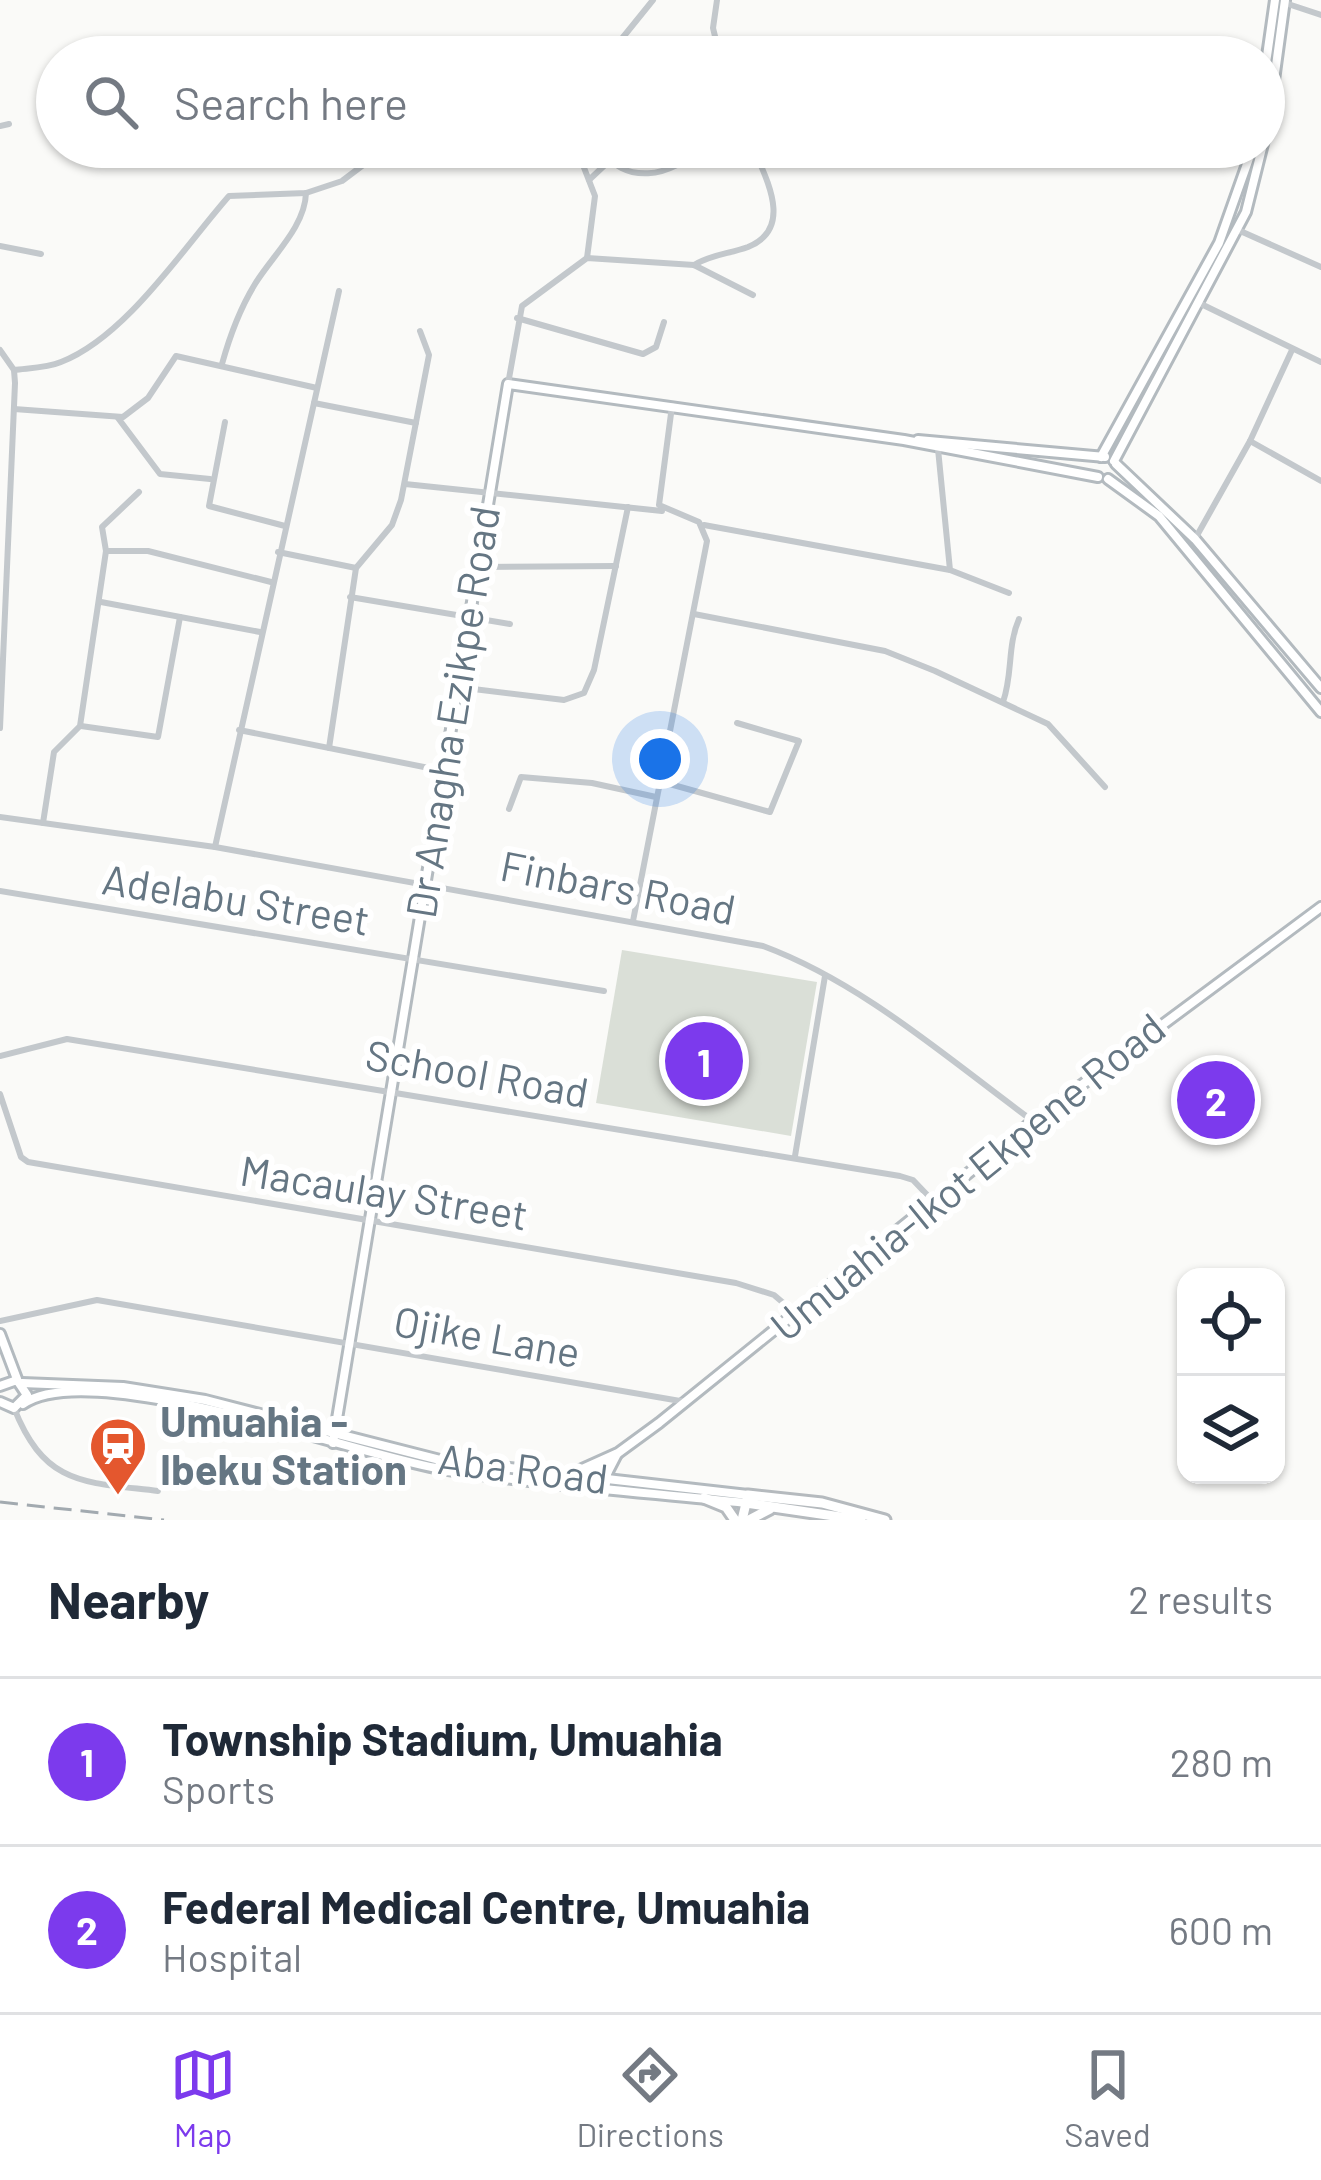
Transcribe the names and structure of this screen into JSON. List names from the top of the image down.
{
  "streets": {
    "main road": ["Aba Road"],
    "street": [
      "Dr Anagha Ezikpe Road",
      "Finbars Road",
      "Adelabu Street",
      "School Road",
      "Umuahia-Ikot Ekpene Road",
      "Macaulay Street",
      "Ojike Lane"
    ]
  },
  "crossings": [
    ["Dr Anagha Ezikpe Road", "Finbars Road"],
    ["Dr Anagha Ezikpe Road", "Adelabu Street"],
    ["Dr Anagha Ezikpe Road", "School Road"],
    ["Dr Anagha Ezikpe Road", "Macaulay Street"],
    ["Dr Anagha Ezikpe Road", "Ojike Lane"],
    ["Dr Anagha Ezikpe Road", "Aba Road"],
    ["Finbars Road", "Umuahia-Ikot Ekpene Road"],
    ["School Road", "Umuahia-Ikot Ekpene Road"],
    ["Umuahia-Ikot Ekpene Road", "Macaulay Street"],
    ["Umuahia-Ikot Ekpene Road", "Ojike Lane"]
  ],
  "places": {
    "station": ["Umuahia - Ibeku Station"]
  },
  "page": {
    "search": "Search here",
    "pins": ["1", "2"],
    "heading": ["Nearby", "2 results"],
    "list": [
      {
        "mark": "1",
        "name": "Township Stadium, Umuahia",
        "note": "Sports",
        "value": "280 m"
      },
      {
        "mark": "2",
        "name": "Federal Medical Centre, Umuahia",
        "note": "Hospital",
        "value": "600 m"
      }
    ],
    "nav": ["Map", "Directions", "Saved"]
  }
}
